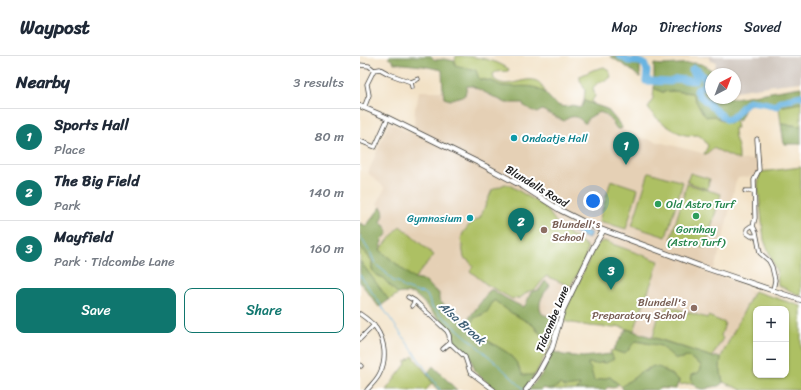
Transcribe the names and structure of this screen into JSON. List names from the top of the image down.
{
  "streets": {
    "street": ["Blundells Road", "Tidcombe Lane"]
  },
  "crossings": [
    ["Blundells Road", "Tidcombe Lane"]
  ],
  "water": ["Alsa Brook"],
  "places": [
    "Ondaatje Hall",
    "Old Astro Turf",
    "Gornhay (Astro Turf)",
    "Gymnasium",
    "Blundell's School",
    "Blundell's Preparatory School"
  ],
  "north": "top right",
  "page": {
    "header": "Waypost",
    "nav": ["Map", "Directions", "Saved"],
    "heading": ["Nearby", "3 results"],
    "list": [
      {
        "mark": "1",
        "name": "Sports Hall",
        "note": "Place",
        "value": "80 m"
      },
      {
        "mark": "2",
        "name": "The Big Field",
        "note": "Park",
        "value": "140 m"
      },
      {
        "mark": "3",
        "name": "Mayfield",
        "note": "Park · Tidcombe Lane",
        "value": "160 m"
      }
    ],
    "pins": ["1", "2", "3"],
    "buttons": ["Save", "Share"],
    "map_buttons": ["+", "−"]
  }
}
